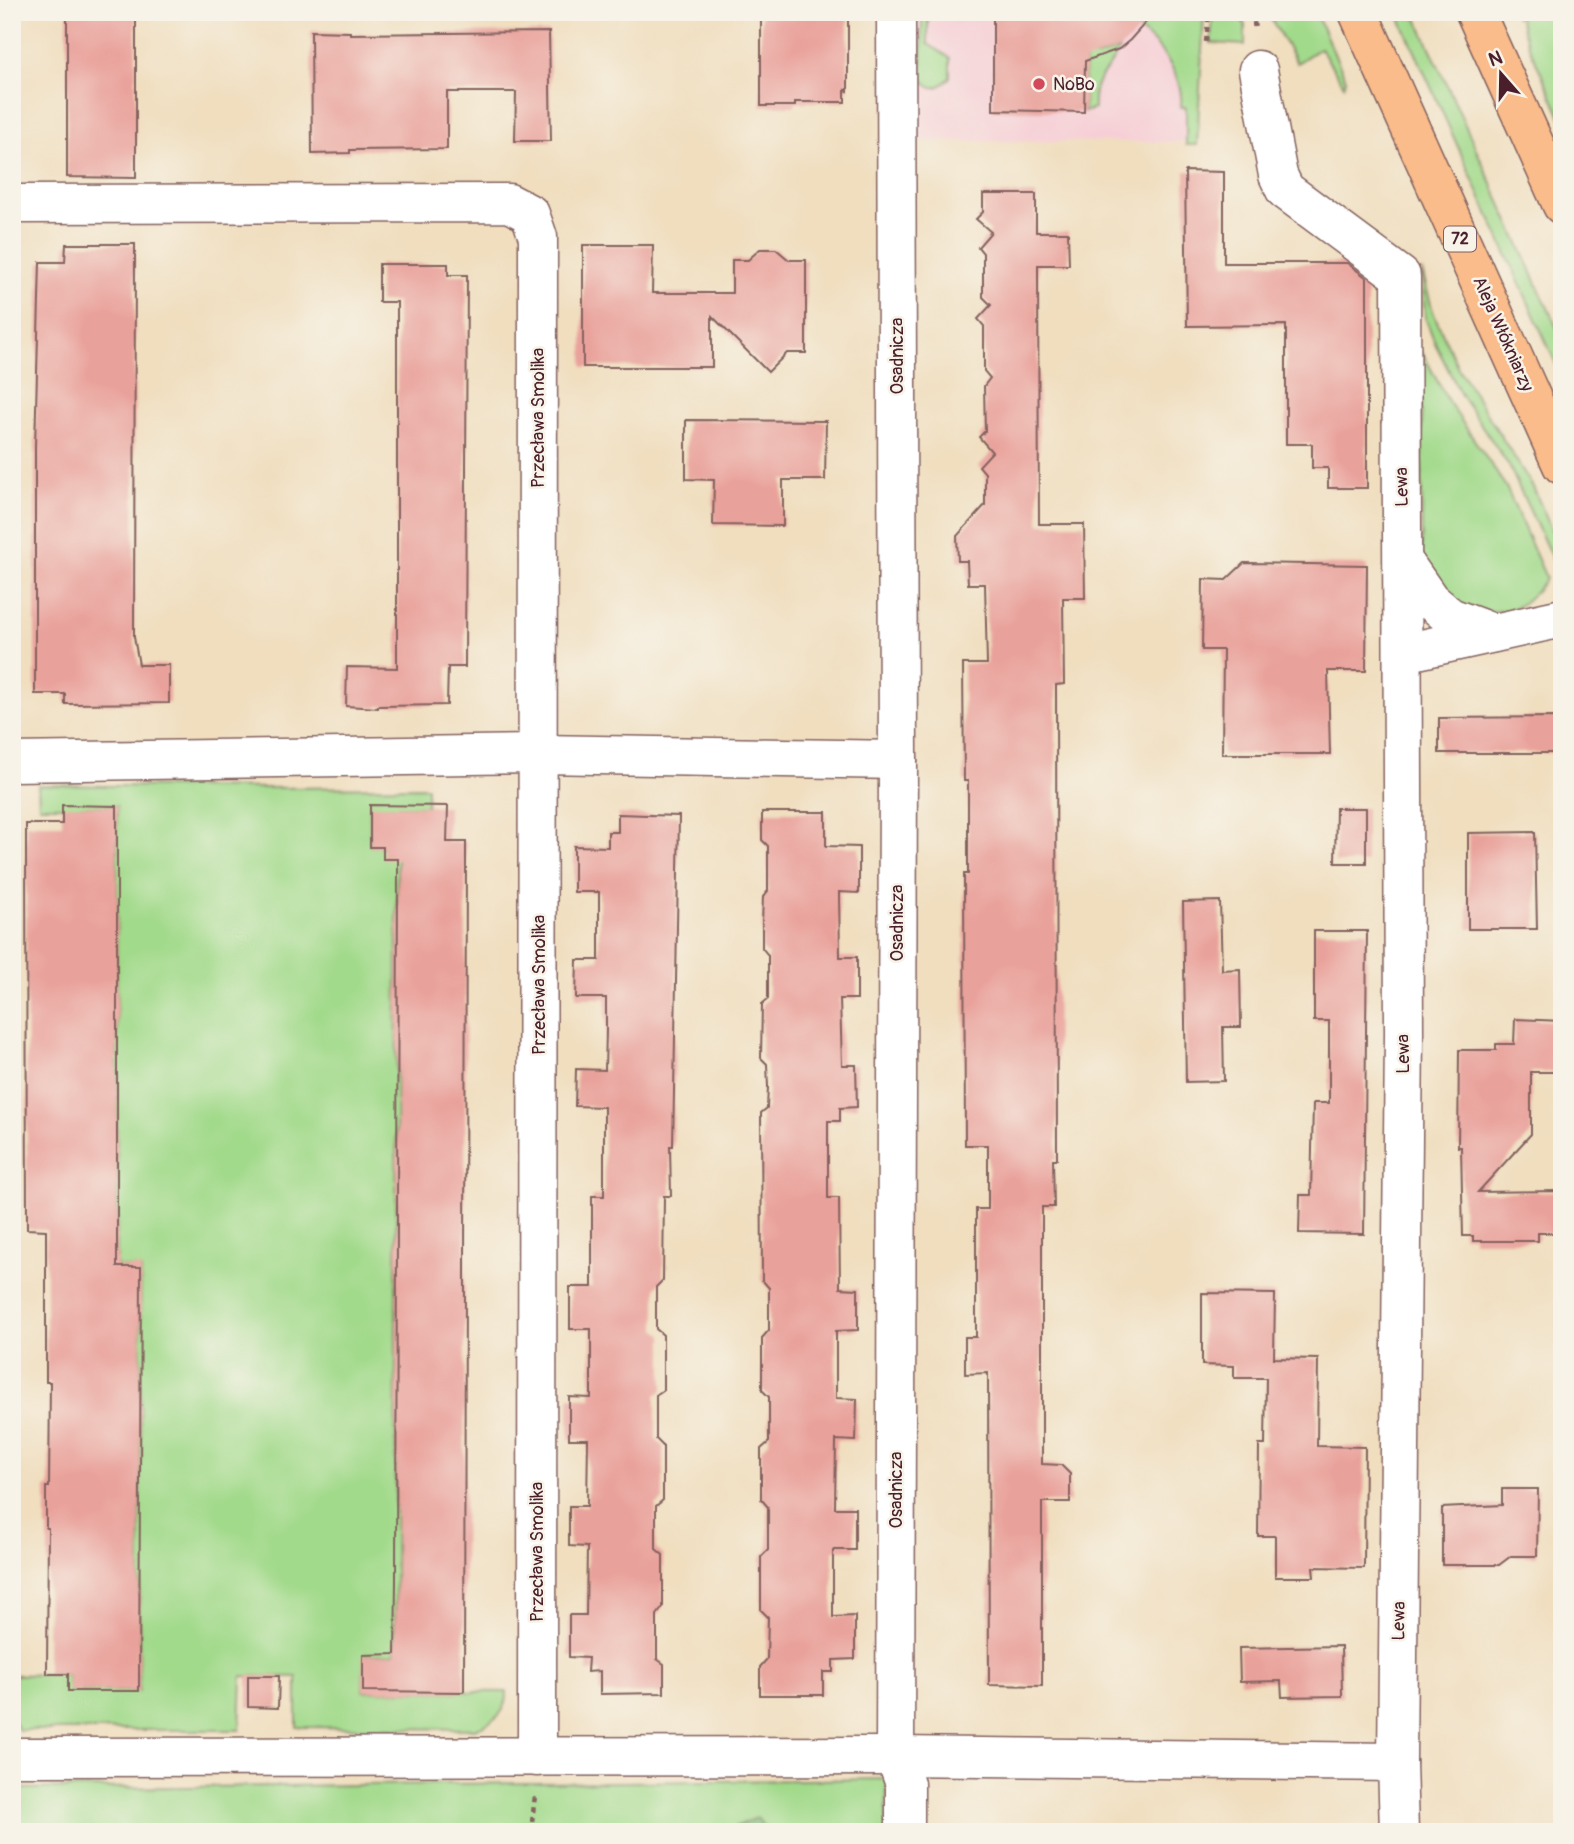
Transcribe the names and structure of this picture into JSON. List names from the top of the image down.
{
  "streets": {
    "main road": ["72", "Aleja Włókniarzy"],
    "street": ["Osadnicza", "Przecława Smolika", "Lewa"]
  },
  "places": ["NoBo"],
  "north": "top"
}
